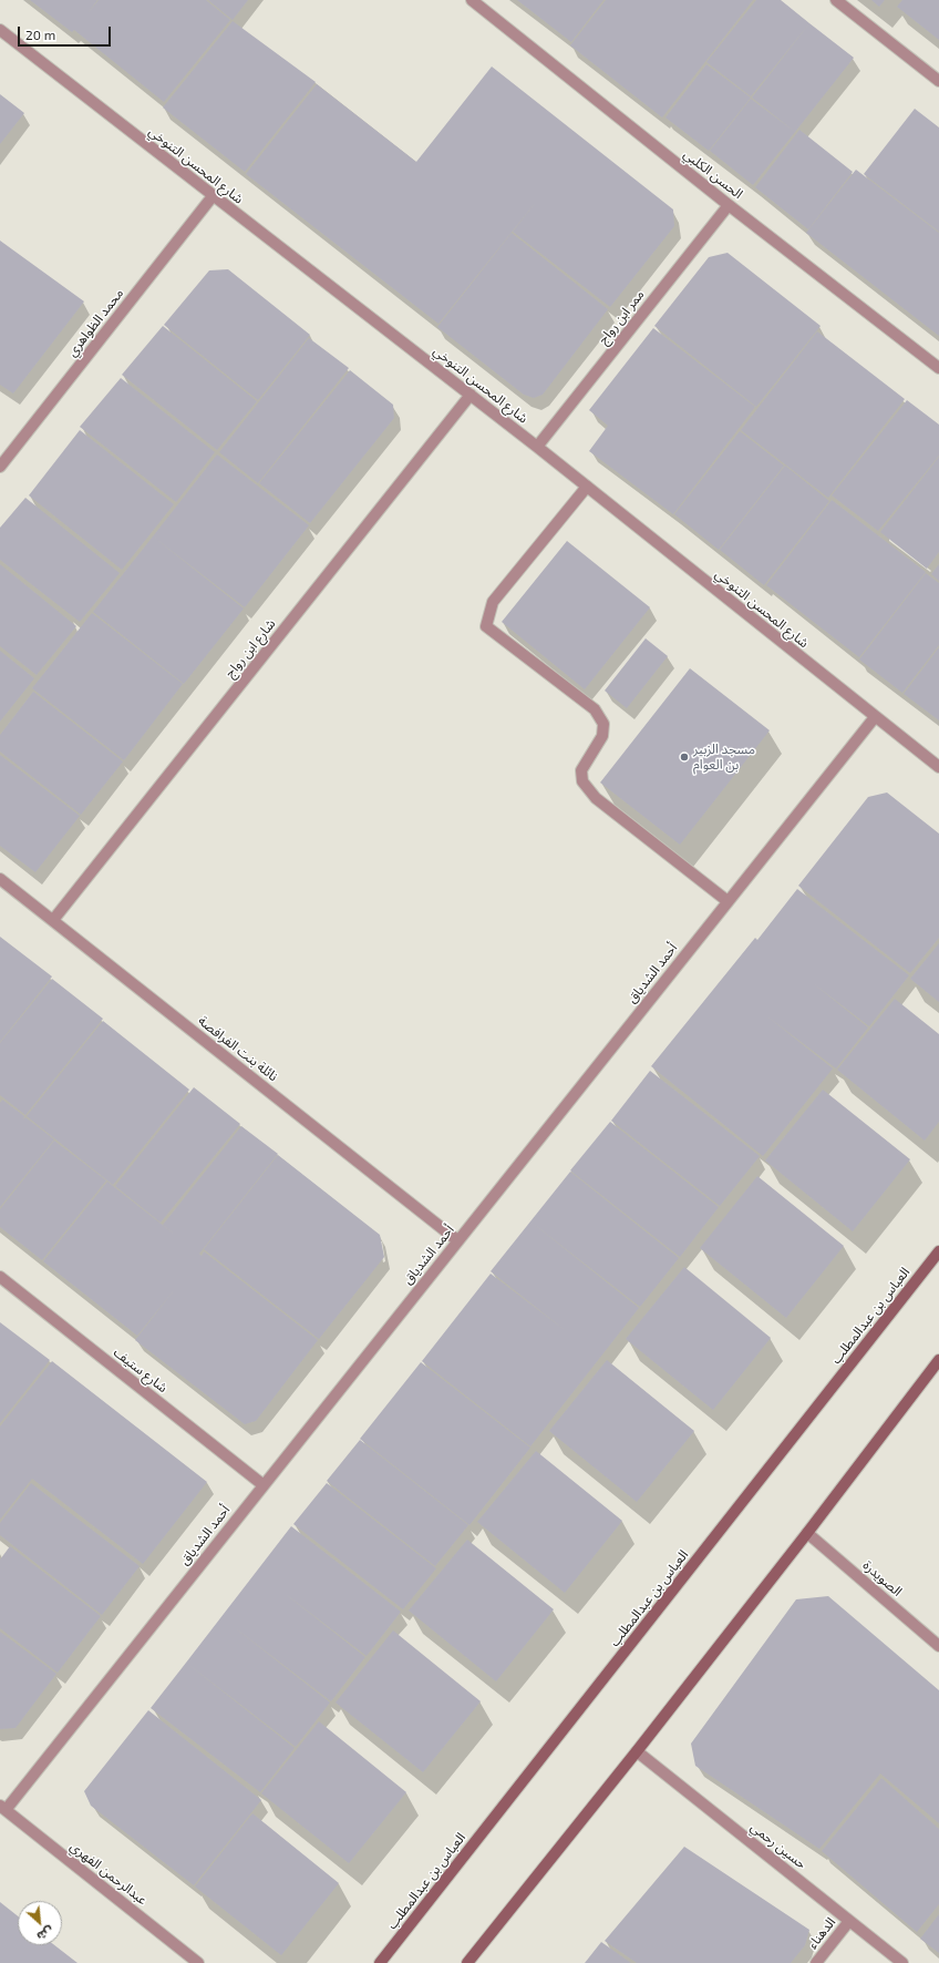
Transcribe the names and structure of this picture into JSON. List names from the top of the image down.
{
  "streets": {
    "street": [
      "شارع المحسن التنوخي",
      "الحسن الكلبي",
      "ممر ابن رواج",
      "محمد الظواهري",
      "شارع ابن رواج",
      "أحمد الشدياق",
      "نائلة بنت الفرافصة",
      "العباس بن عبدالمطلب",
      "شارع ستيف",
      "الصويدرة",
      "حسين رحمي",
      "عبدالرحمن الفهري",
      "الدهناء"
    ]
  },
  "crossings": [
    ["شارع المحسن التنوخي", "ممر ابن رواج"],
    ["شارع المحسن التنوخي", "محمد الظواهري"],
    ["شارع المحسن التنوخي", "شارع ابن رواج"],
    ["شارع المحسن التنوخي", "أحمد الشدياق"],
    ["الحسن الكلبي", "ممر ابن رواج"],
    ["شارع ابن رواج", "نائلة بنت الفرافصة"],
    ["أحمد الشدياق", "نائلة بنت الفرافصة"],
    ["أحمد الشدياق", "شارع ستيف"],
    ["أحمد الشدياق", "عبدالرحمن الفهري"],
    ["حسين رحمي", "الدهناء"]
  ],
  "places": ["مسجد الزبير بن العوام"],
  "scale_bar": "20 m",
  "north": "bottom right"
}
